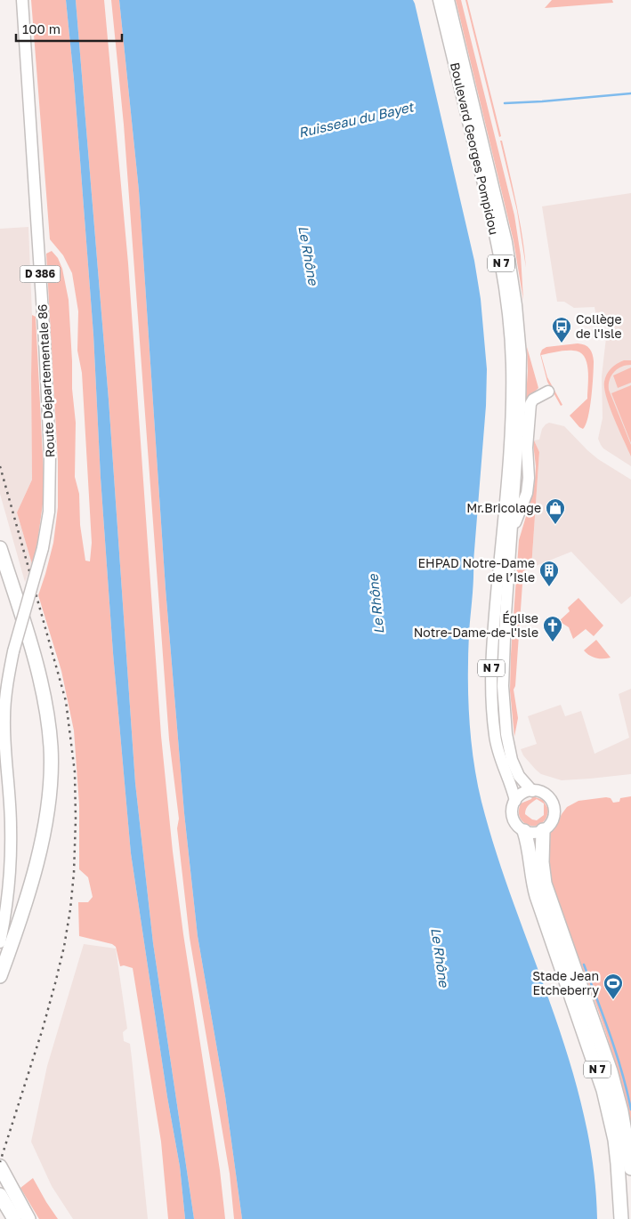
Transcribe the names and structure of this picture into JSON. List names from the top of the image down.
{
  "streets": {
    "highway": ["N 7"],
    "main road": ["Boulevard Georges Pompidou", "D 386", "Route Départementale 86"]
  },
  "crossings": [
    ["Boulevard Georges Pompidou", "N 7"]
  ],
  "water": ["Ruisseau du Bayet", "Le Rhône"],
  "places": {
    "bus stop": ["Collège de l'Isle"],
    "shop": ["Mr.Bricolage"],
    "building": ["EHPAD Notre-Dame de l’Isle"],
    "church": ["Église Notre-Dame-de-l'Isle"],
    "sports": ["Stade Jean Etcheberry"]
  },
  "scale_bar": "100 m"
}
